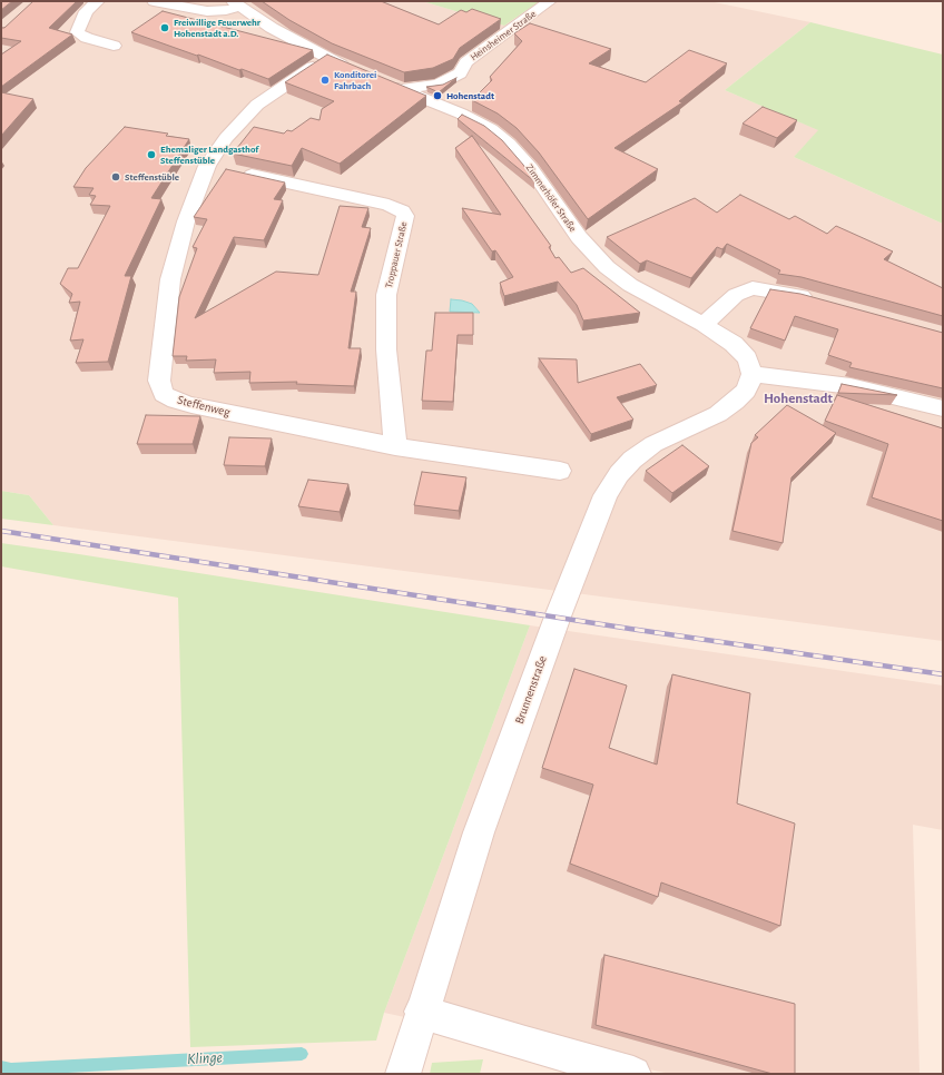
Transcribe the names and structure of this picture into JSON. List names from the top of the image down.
{
  "streets": {
    "street": [
      "Heinsheimer Straße",
      "Zimmerhöfer Straße",
      "Troppauer Straße",
      "Steffenweg",
      "Brunnenstraße"
    ]
  },
  "crossings": [
    ["Heinsheimer Straße", "Zimmerhöfer Straße"],
    ["Zimmerhöfer Straße", "Brunnenstraße"],
    ["Troppauer Straße", "Steffenweg"]
  ],
  "districts": ["Hohenstadt"],
  "water": ["Klinge"],
  "places": [
    "Freiwillige Feuerwehr Hohenstadt a.D.",
    "Konditorei Fahrbach",
    "Hohenstadt",
    "Ehemaliger Landgasthof Steffenstüble",
    "Steffenstüble"
  ]
}
